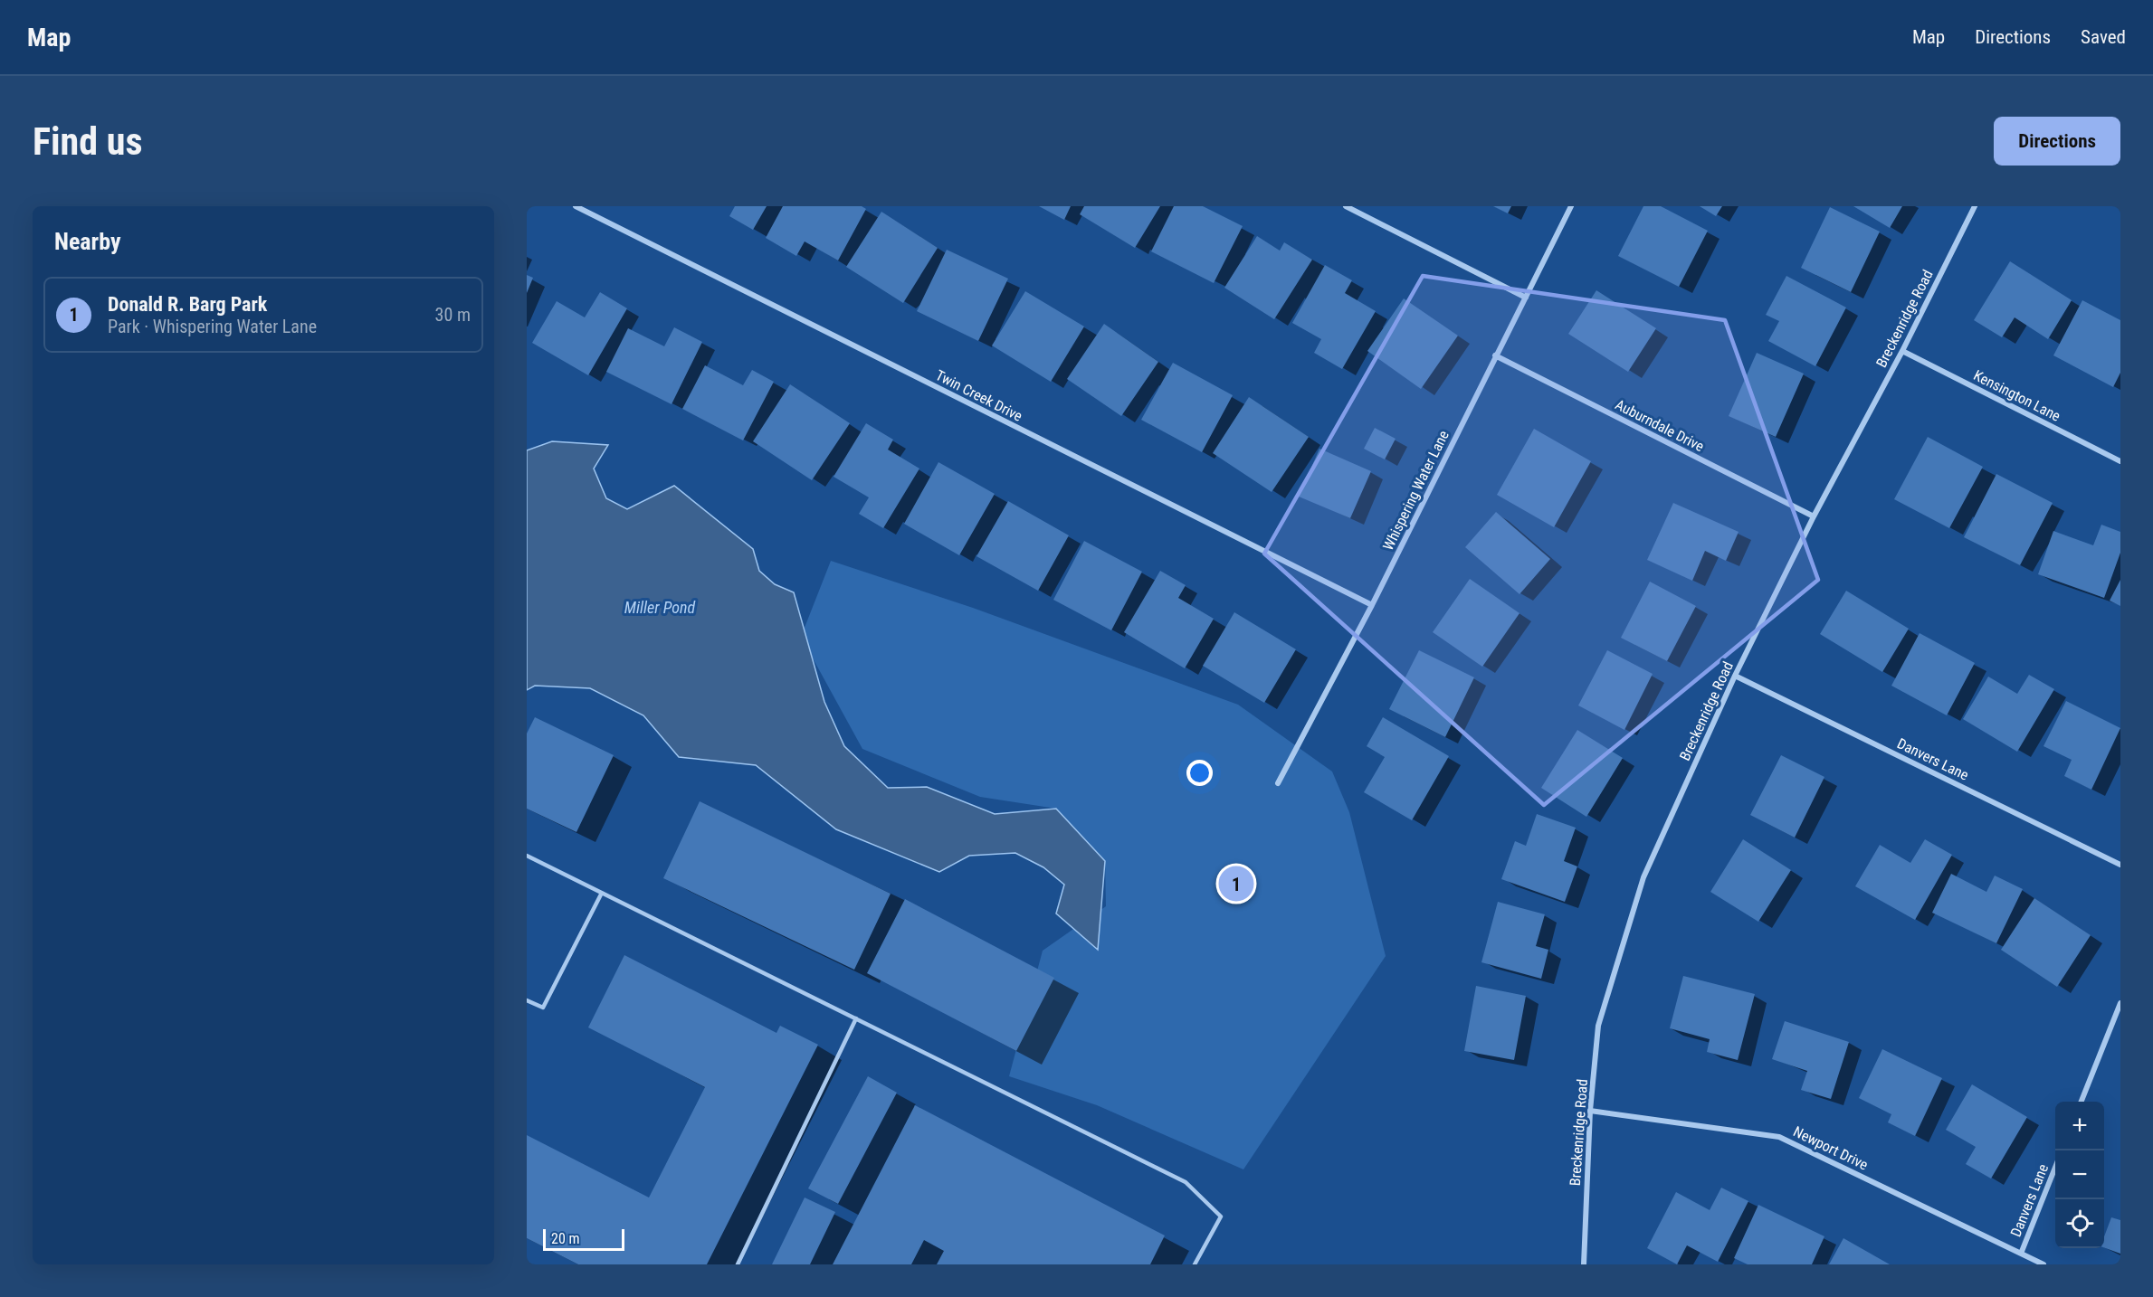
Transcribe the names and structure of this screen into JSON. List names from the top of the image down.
{
  "streets": {
    "street": [
      "Breckenridge Road",
      "Twin Creek Drive",
      "Kensington Lane",
      "Auburndale Drive",
      "Whispering Water Lane",
      "Danvers Lane",
      "Newport Drive"
    ]
  },
  "crossings": [
    ["Breckenridge Road", "Kensington Lane"],
    ["Breckenridge Road", "Auburndale Drive"],
    ["Breckenridge Road", "Danvers Lane"],
    ["Breckenridge Road", "Newport Drive"],
    ["Twin Creek Drive", "Whispering Water Lane"],
    ["Auburndale Drive", "Whispering Water Lane"],
    ["Danvers Lane", "Newport Drive"]
  ],
  "water": ["Miller Pond"],
  "scale_bar": "20 m",
  "page": {
    "header": "Map",
    "nav": ["Map", "Directions", "Saved"],
    "buttons": "Directions",
    "title": "Find us",
    "heading": "Nearby",
    "list": [
      {
        "mark": "1",
        "name": "Donald R. Barg Park",
        "note": "Park · Whispering Water Lane",
        "value": "30 m"
      }
    ],
    "pins": "1",
    "map_buttons": ["+", "−"],
    "scale": "20 m"
  }
}
